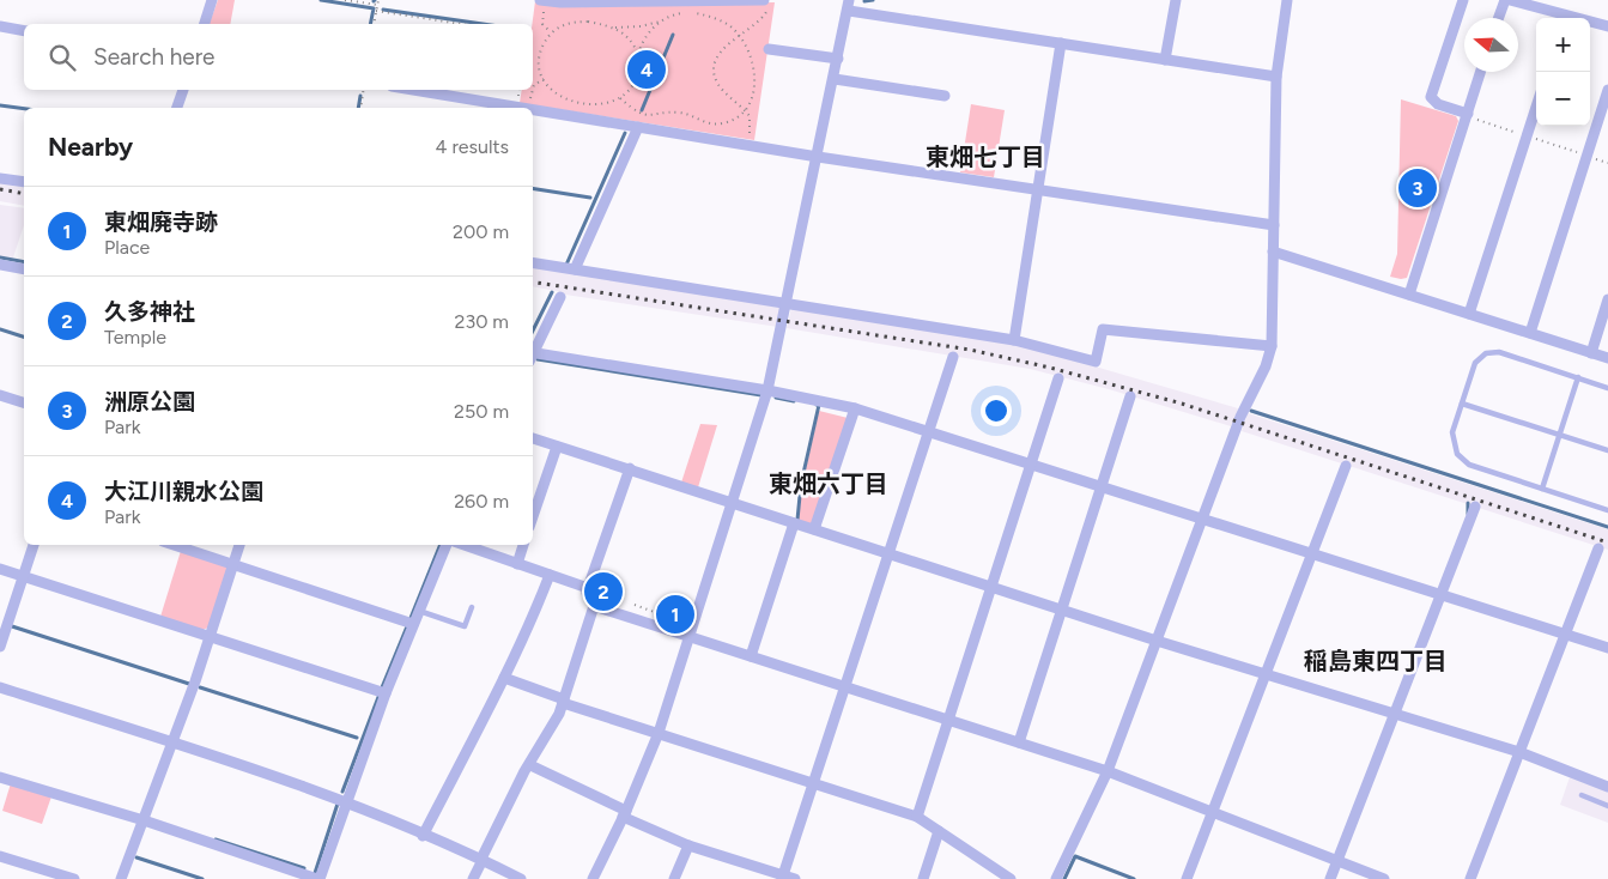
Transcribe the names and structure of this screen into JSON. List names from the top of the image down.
{
  "districts": ["東畑七丁目", "東畑六丁目", "稲島東四丁目"],
  "north": "left",
  "page": {
    "map_buttons": ["+", "−"],
    "search": "Search here",
    "pins": [
      "4",
      "3",
      "2",
      "1"
    ],
    "heading": ["Nearby", "4 results"],
    "list": [
      {
        "mark": "1",
        "name": "東畑廃寺跡",
        "note": "Place",
        "value": "200 m"
      },
      {
        "mark": "2",
        "name": "久多神社",
        "note": "Temple",
        "value": "230 m"
      },
      {
        "mark": "3",
        "name": "洲原公園",
        "note": "Park",
        "value": "250 m"
      },
      {
        "mark": "4",
        "name": "大江川親水公園",
        "note": "Park",
        "value": "260 m"
      }
    ]
  }
}
